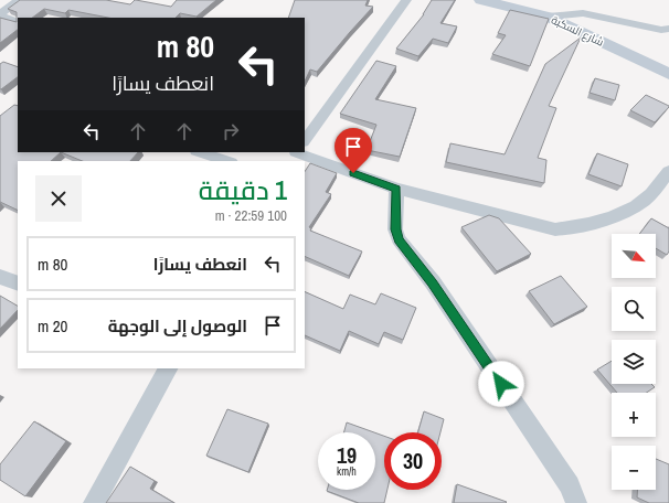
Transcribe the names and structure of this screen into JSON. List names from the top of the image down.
{
  "streets": {
    "main road": ["شارع السكبة"]
  },
  "north": "bottom right",
  "page": {
    "turn": ["80 m", "انعطف يسارًا"],
    "heading": ["1 دقيقة", "100 m · 22:59"],
    "map_buttons": ["+", "−"],
    "list": [
      {
        "name": "انعطف يسارًا",
        "value": "80 m"
      },
      {
        "name": "الوصول إلى الوجهة",
        "value": "20 m"
      }
    ],
    "speed": "19 km/h",
    "limit": "30"
  }
}
